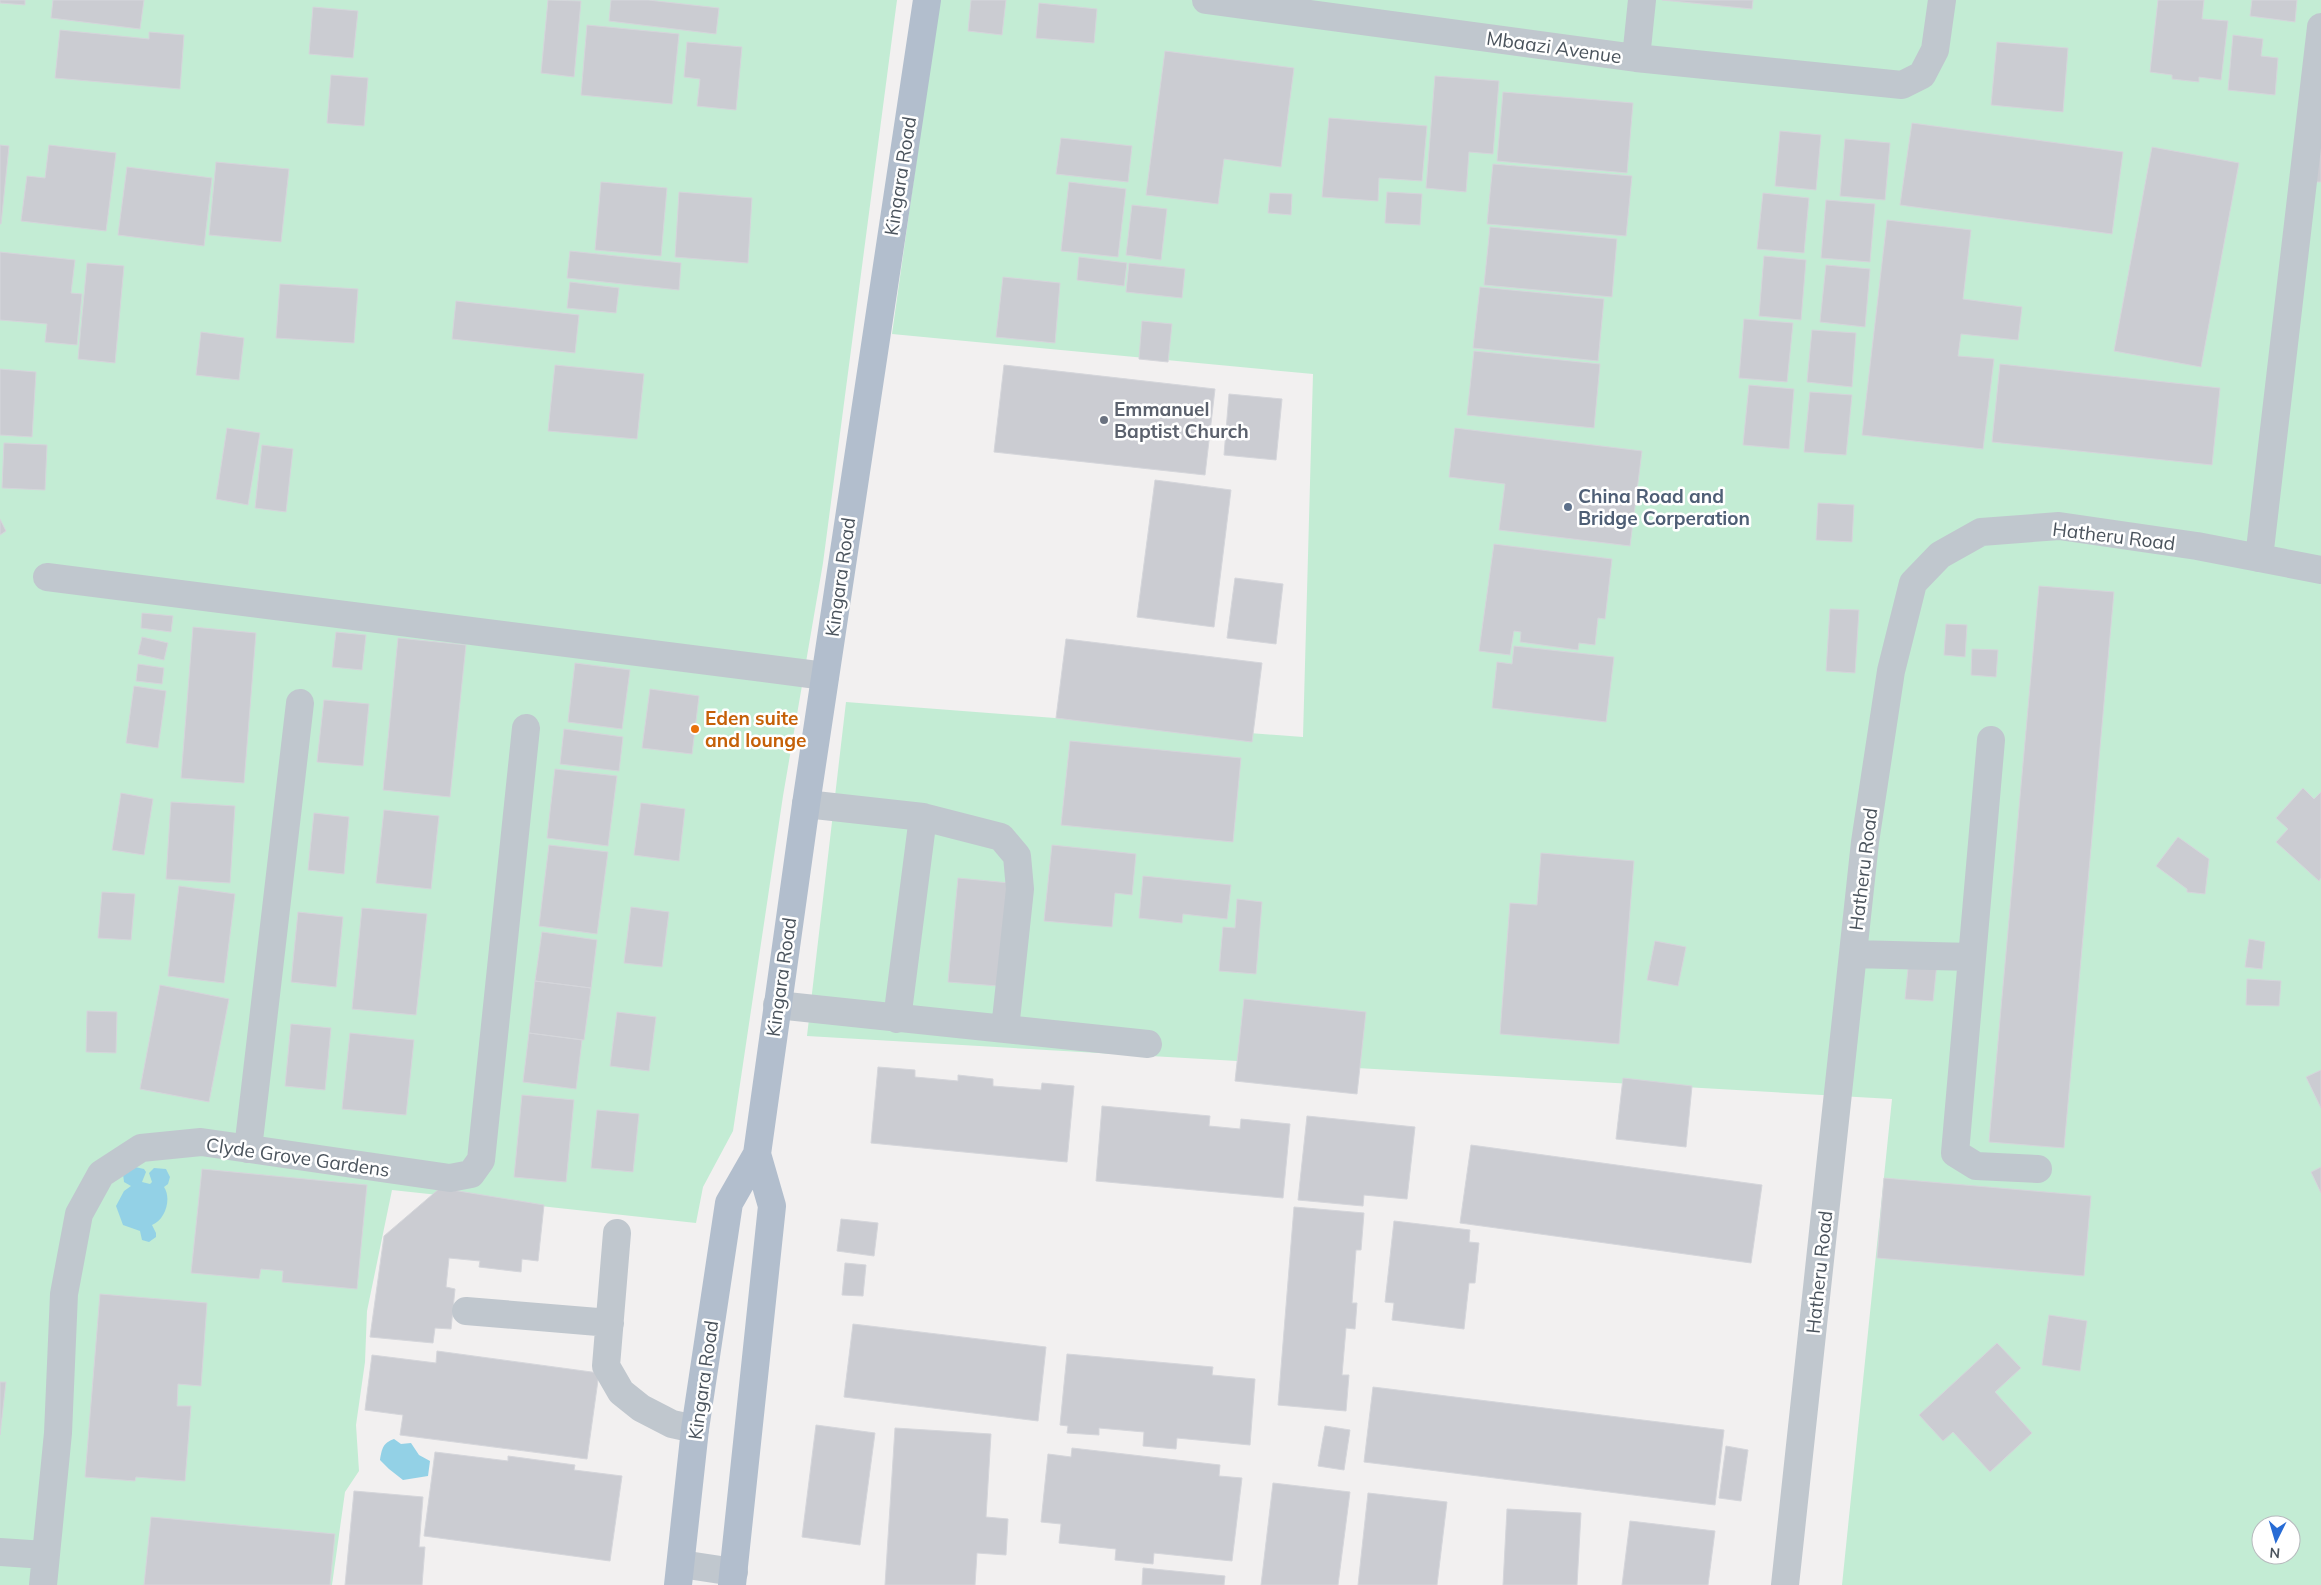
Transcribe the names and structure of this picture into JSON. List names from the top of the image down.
{
  "streets": {
    "main road": ["Kingara Road"],
    "street": ["Mbaazi Avenue", "Hatheru Road", "Clyde Grove Gardens"]
  },
  "places": ["Emmanuel Baptist Church", "China Road and Bridge Corperation", "Eden suite and lounge"],
  "north": "bottom"
}
